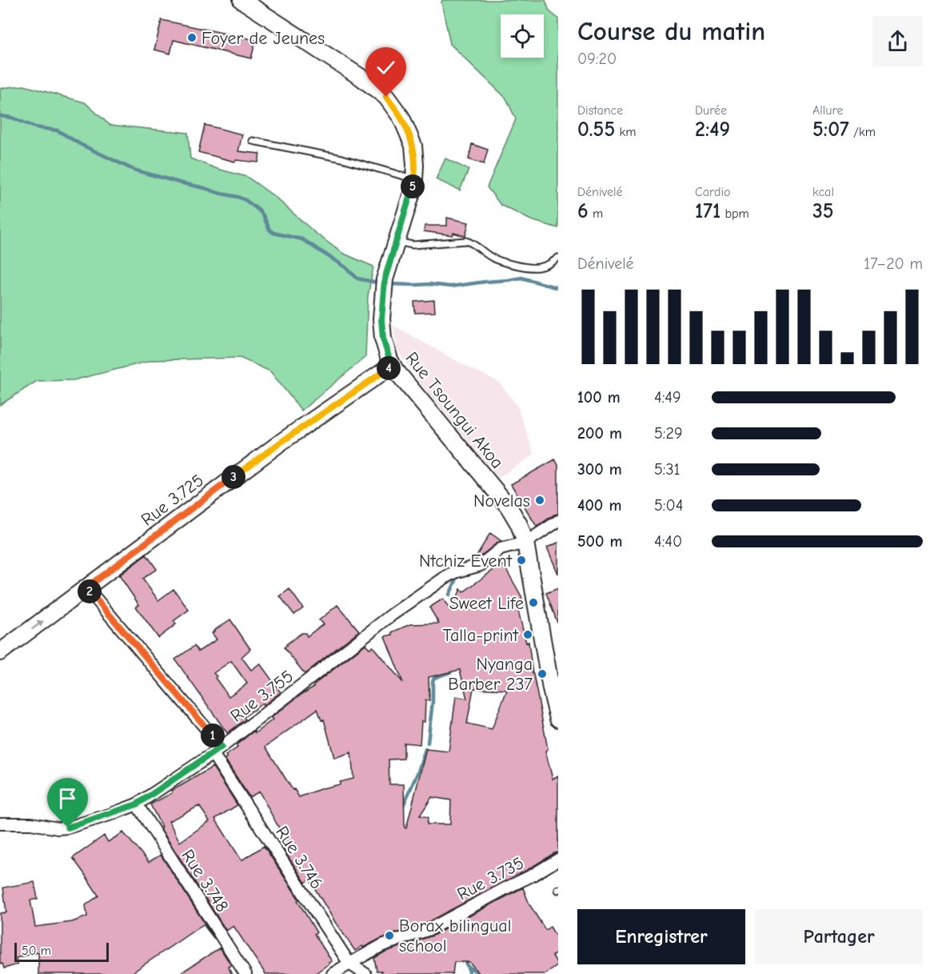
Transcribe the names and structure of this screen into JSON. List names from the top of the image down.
{
  "streets": {
    "main road": ["Rue Tsoungui Akoa", "Rue 3.725"],
    "street": [
      "Rue 3.755",
      "Rue 3.746",
      "Rue 3.735",
      "Rue 3.748"
    ]
  },
  "crossings": [
    ["Rue Tsoungui Akoa", "Rue 3.725"],
    ["Rue Tsoungui Akoa", "Rue 3.755"],
    ["Rue 3.755", "Rue 3.746"],
    ["Rue 3.755", "Rue 3.748"],
    ["Rue 3.746", "Rue 3.735"]
  ],
  "places": [
    "Foyer de Jeunes",
    "Novelas",
    "Ntchiz Event",
    "Sweet Life",
    "Talla-print",
    "Nyanga Barber 237",
    "Borax bilingual school"
  ],
  "scale_bar": "50 m",
  "page": {
    "heading": ["Course du matin", "09:20"],
    "stats": [
      ["Distance", "0.55 km"],
      ["Durée", "2:49"],
      ["Allure", "5:07 /km"],
      ["Dénivelé", "6 m"],
      ["Cardio", "171 bpm"],
      ["kcal", "35"]
    ],
    "pins": [
      "5",
      "4",
      "3",
      "2",
      "1"
    ],
    "chart": ["Dénivelé", "17–20 m"],
    "list": [
      {
        "name": "100 m",
        "note": "4:49"
      },
      {
        "name": "200 m",
        "note": "5:29"
      },
      {
        "name": "300 m",
        "note": "5:31"
      },
      {
        "name": "400 m",
        "note": "5:04"
      },
      {
        "name": "500 m",
        "note": "4:40"
      }
    ],
    "buttons": ["Enregistrer", "Partager"],
    "scale": "50 m"
  }
}
